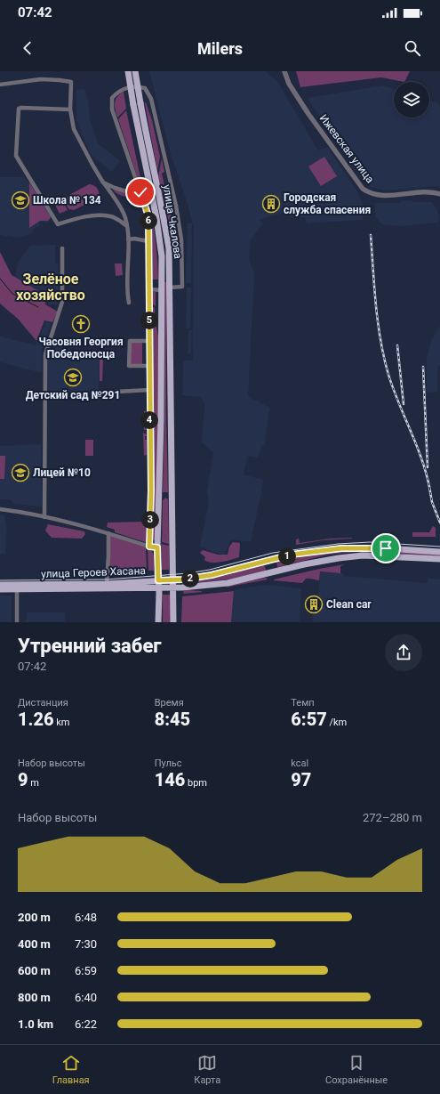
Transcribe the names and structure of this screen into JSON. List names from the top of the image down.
{
  "streets": {
    "main road": ["улица Чкалова", "улица Героев Хасана"],
    "street": ["Ижевская улица"]
  },
  "crossings": [
    ["улица Чкалова", "улица Героев Хасана"]
  ],
  "districts": ["Зелёное хозяйство"],
  "places": {
    "school or university": ["Школа № 134", "Детский сад №291", "Лицей №10"],
    "building": ["Городская служба спасения", "Clean car"],
    "church": ["Часовня Георгия Победоносца"]
  },
  "page": {
    "status": "07:42",
    "header": "Milers",
    "pins": [
      "6",
      "5",
      "4",
      "3",
      "1",
      "2"
    ],
    "heading": ["Утренний забег", "07:42"],
    "stats": [
      ["Дистанция", "1.26 km"],
      ["Время", "8:45"],
      ["Темп", "6:57 /km"],
      ["Набор высоты", "9 m"],
      ["Пульс", "146 bpm"],
      ["kcal", "97"]
    ],
    "chart": ["Набор высоты", "272–280 m"],
    "list": [
      {
        "name": "200 m",
        "note": "6:48"
      },
      {
        "name": "400 m",
        "note": "7:30"
      },
      {
        "name": "600 m",
        "note": "6:59"
      },
      {
        "name": "800 m",
        "note": "6:40"
      },
      {
        "name": "1.0 km",
        "note": "6:22"
      }
    ],
    "tabs": ["Главная", "Карта", "Сохранённые"]
  }
}
